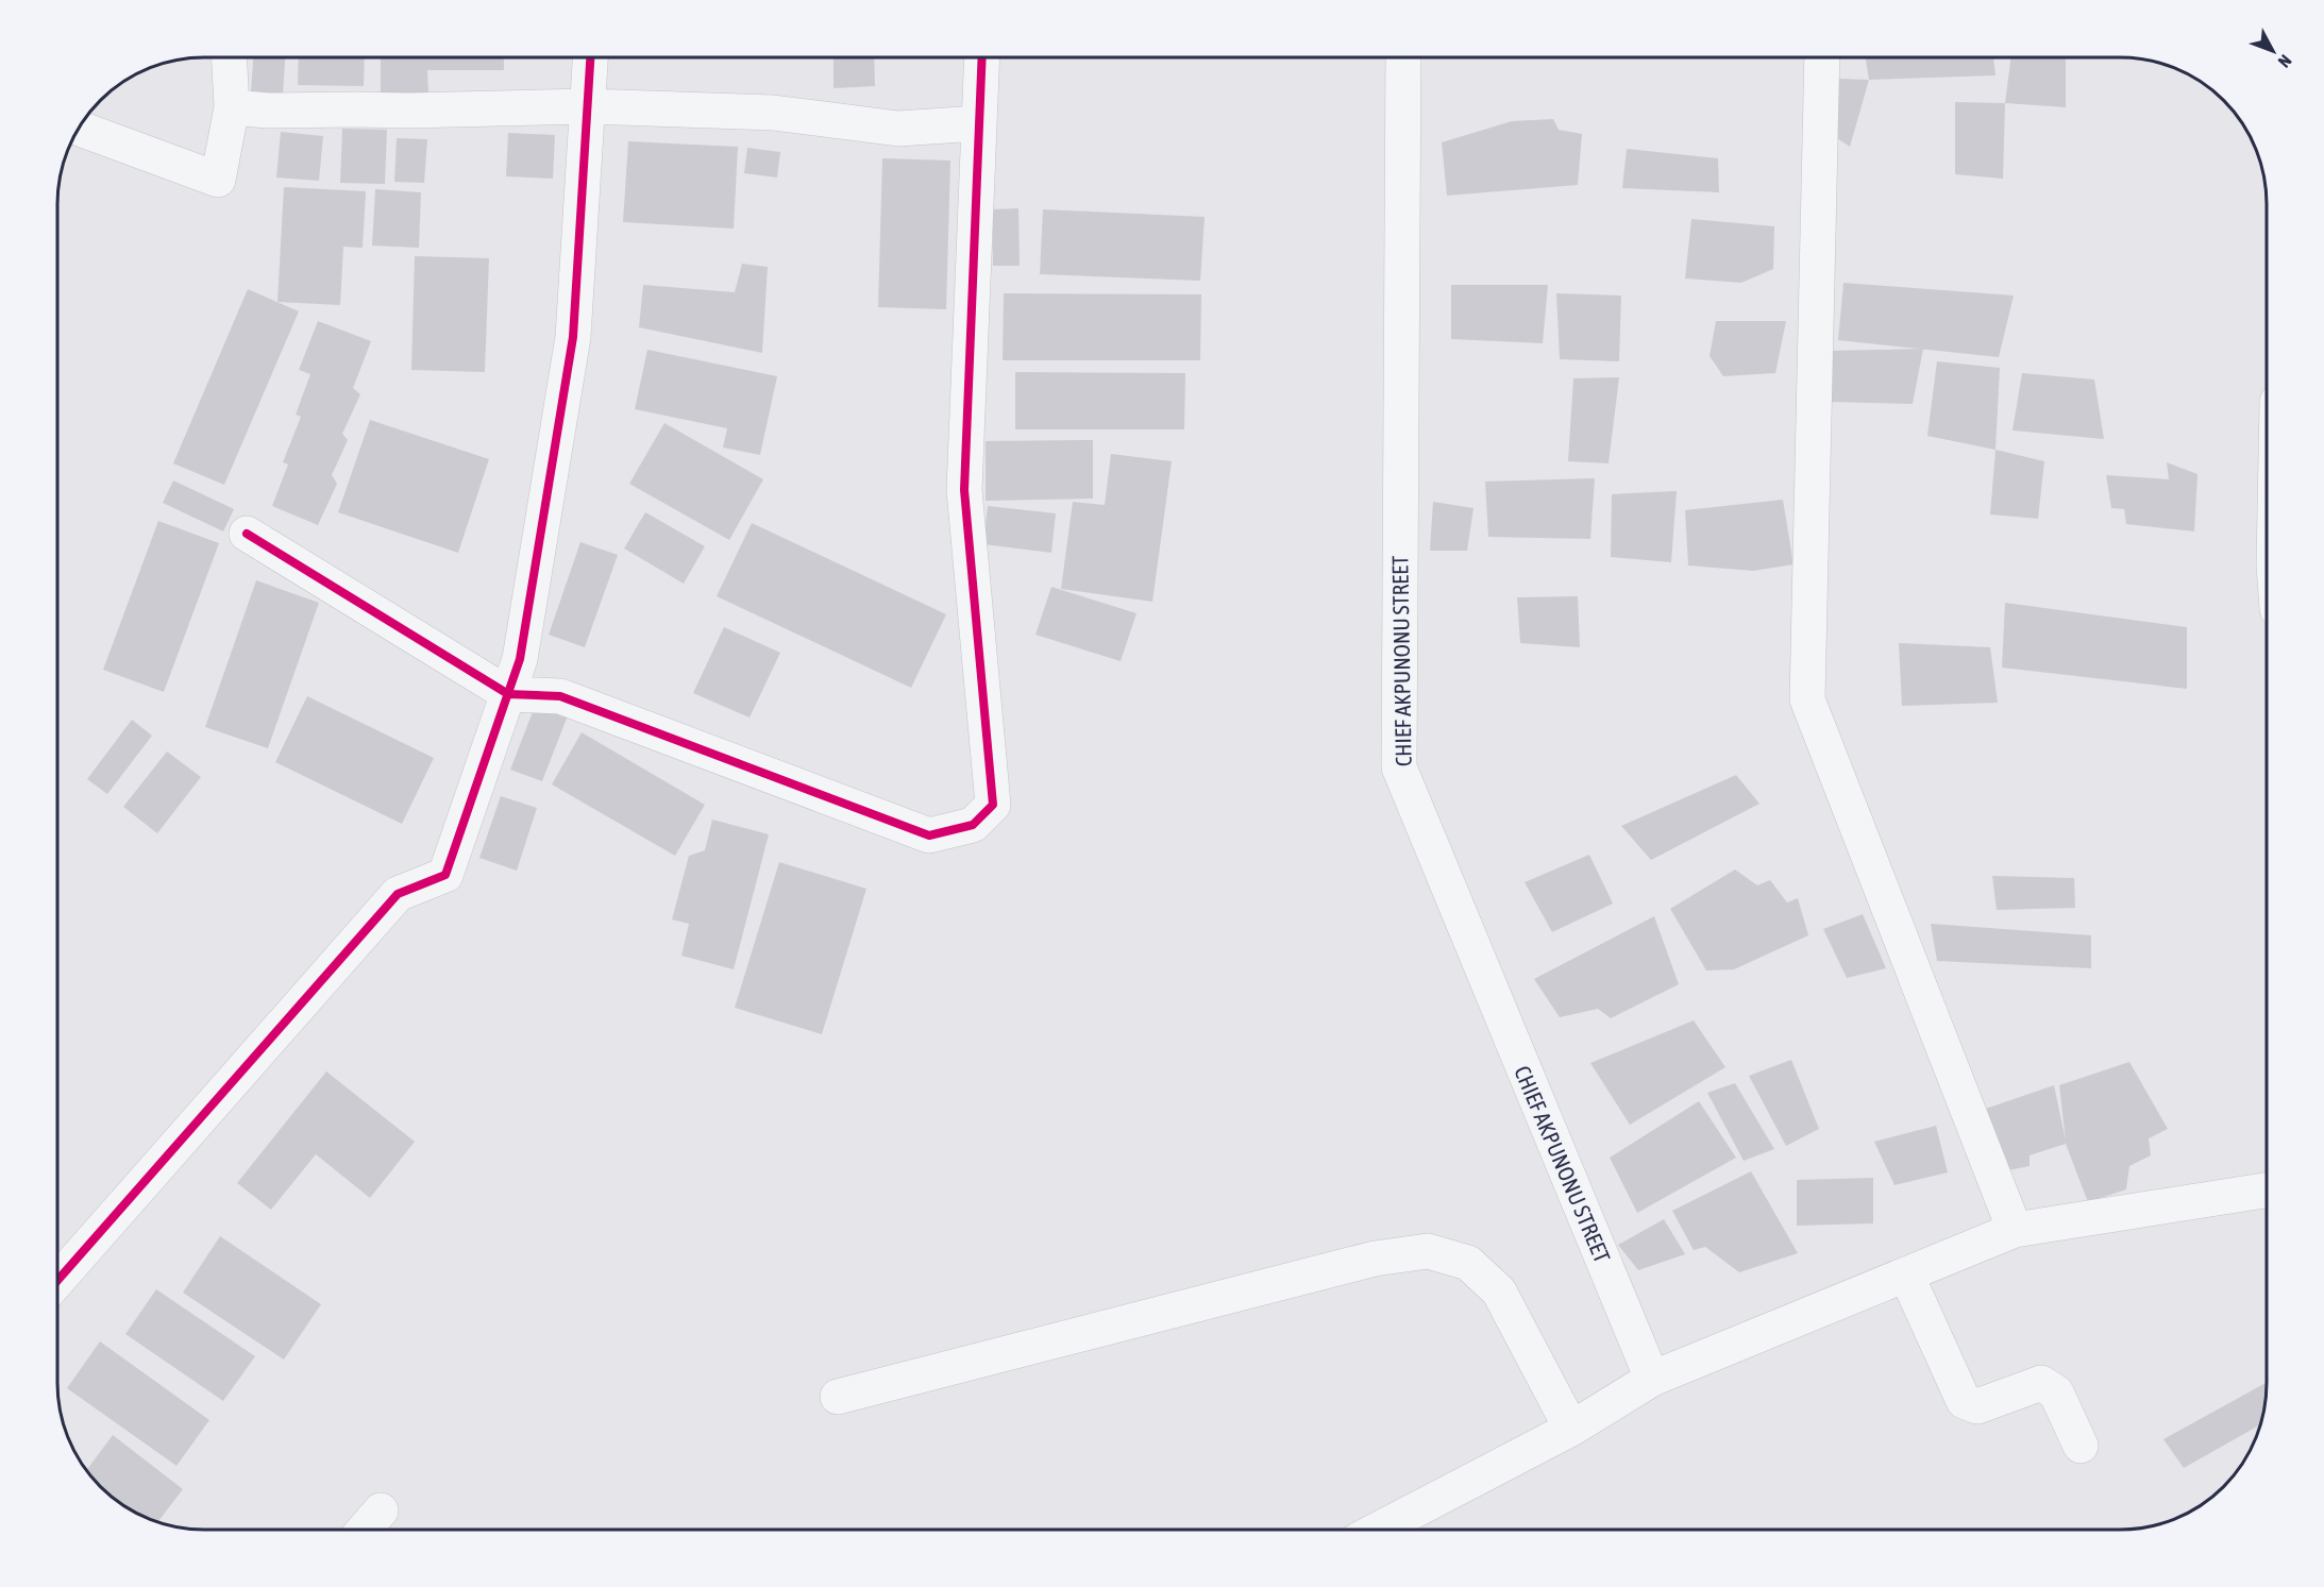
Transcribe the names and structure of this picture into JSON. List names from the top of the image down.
{
  "streets": {
    "street": ["CHIEF AKPUNONU STREET"]
  },
  "north": "bottom right"
}
